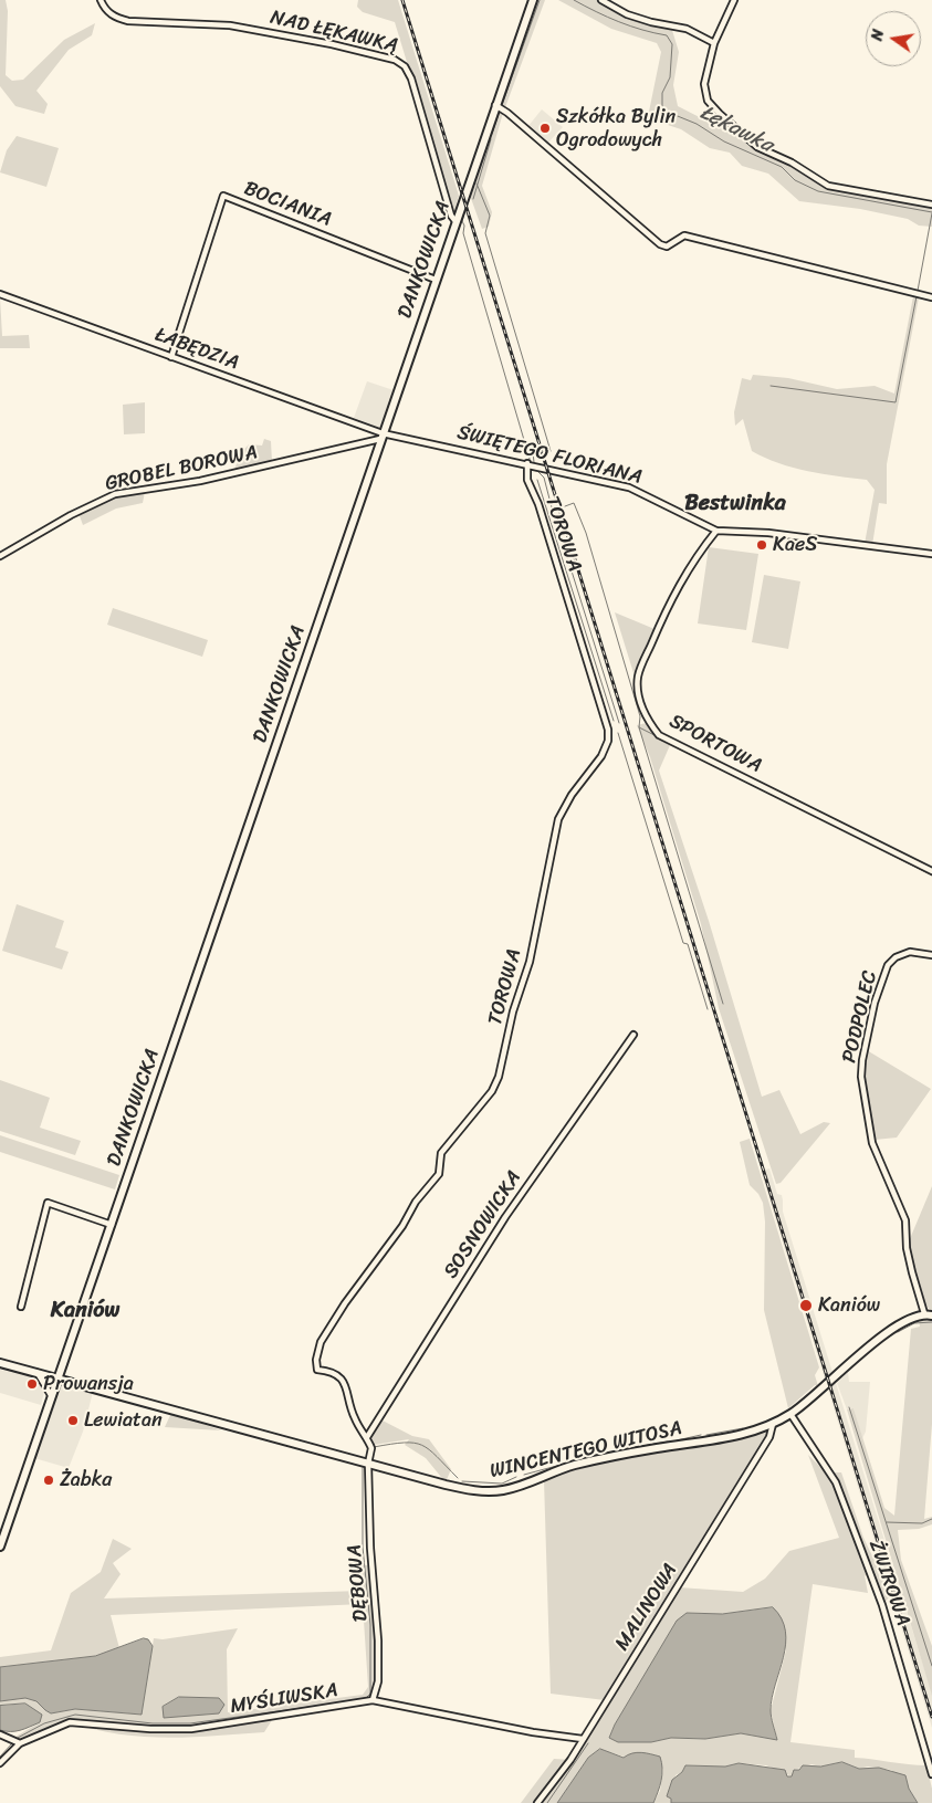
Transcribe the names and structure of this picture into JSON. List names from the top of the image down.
{
  "streets": {
    "street": [
      "NAD ŁĘKAWKĄ",
      "BOCIANIA",
      "DANKOWICKA",
      "ŁABĘDZIA",
      "ŚWIĘTEGO FLORIANA",
      "GROBEL BOROWA",
      "TOROWA",
      "SPORTOWA",
      "PODPOLEC",
      "SOSNOWICKA",
      "WINCENTEGO WITOSA",
      "DĘBOWA",
      "ŻWIROWA",
      "MALINOWA",
      "MYŚLIWSKA"
    ]
  },
  "crossings": [
    ["NAD ŁĘKAWKĄ", "DANKOWICKA"],
    ["BOCIANIA", "DANKOWICKA"],
    ["BOCIANIA", "ŁABĘDZIA"],
    ["DANKOWICKA", "ŁABĘDZIA"],
    ["DANKOWICKA", "ŚWIĘTEGO FLORIANA"],
    ["DANKOWICKA", "GROBEL BOROWA"],
    ["DANKOWICKA", "WINCENTEGO WITOSA"],
    ["ŁABĘDZIA", "ŚWIĘTEGO FLORIANA"],
    ["ŁABĘDZIA", "GROBEL BOROWA"],
    ["ŚWIĘTEGO FLORIANA", "GROBEL BOROWA"],
    ["ŚWIĘTEGO FLORIANA", "TOROWA"],
    ["ŚWIĘTEGO FLORIANA", "SPORTOWA"],
    ["TOROWA", "SOSNOWICKA"],
    ["TOROWA", "WINCENTEGO WITOSA"],
    ["TOROWA", "DĘBOWA"],
    ["PODPOLEC", "WINCENTEGO WITOSA"],
    ["WINCENTEGO WITOSA", "DĘBOWA"],
    ["WINCENTEGO WITOSA", "ŻWIROWA"],
    ["WINCENTEGO WITOSA", "MALINOWA"],
    ["DĘBOWA", "MYŚLIWSKA"],
    ["MALINOWA", "MYŚLIWSKA"]
  ],
  "districts": ["Bestwinka", "Kaniów"],
  "water": ["Łękawka"],
  "places": [
    "Szkółka Bylin Ogrodowych",
    "KaeS",
    "Kaniów",
    "Prowansja",
    "Lewiatan",
    "Żabka"
  ],
  "north": "left"
}
